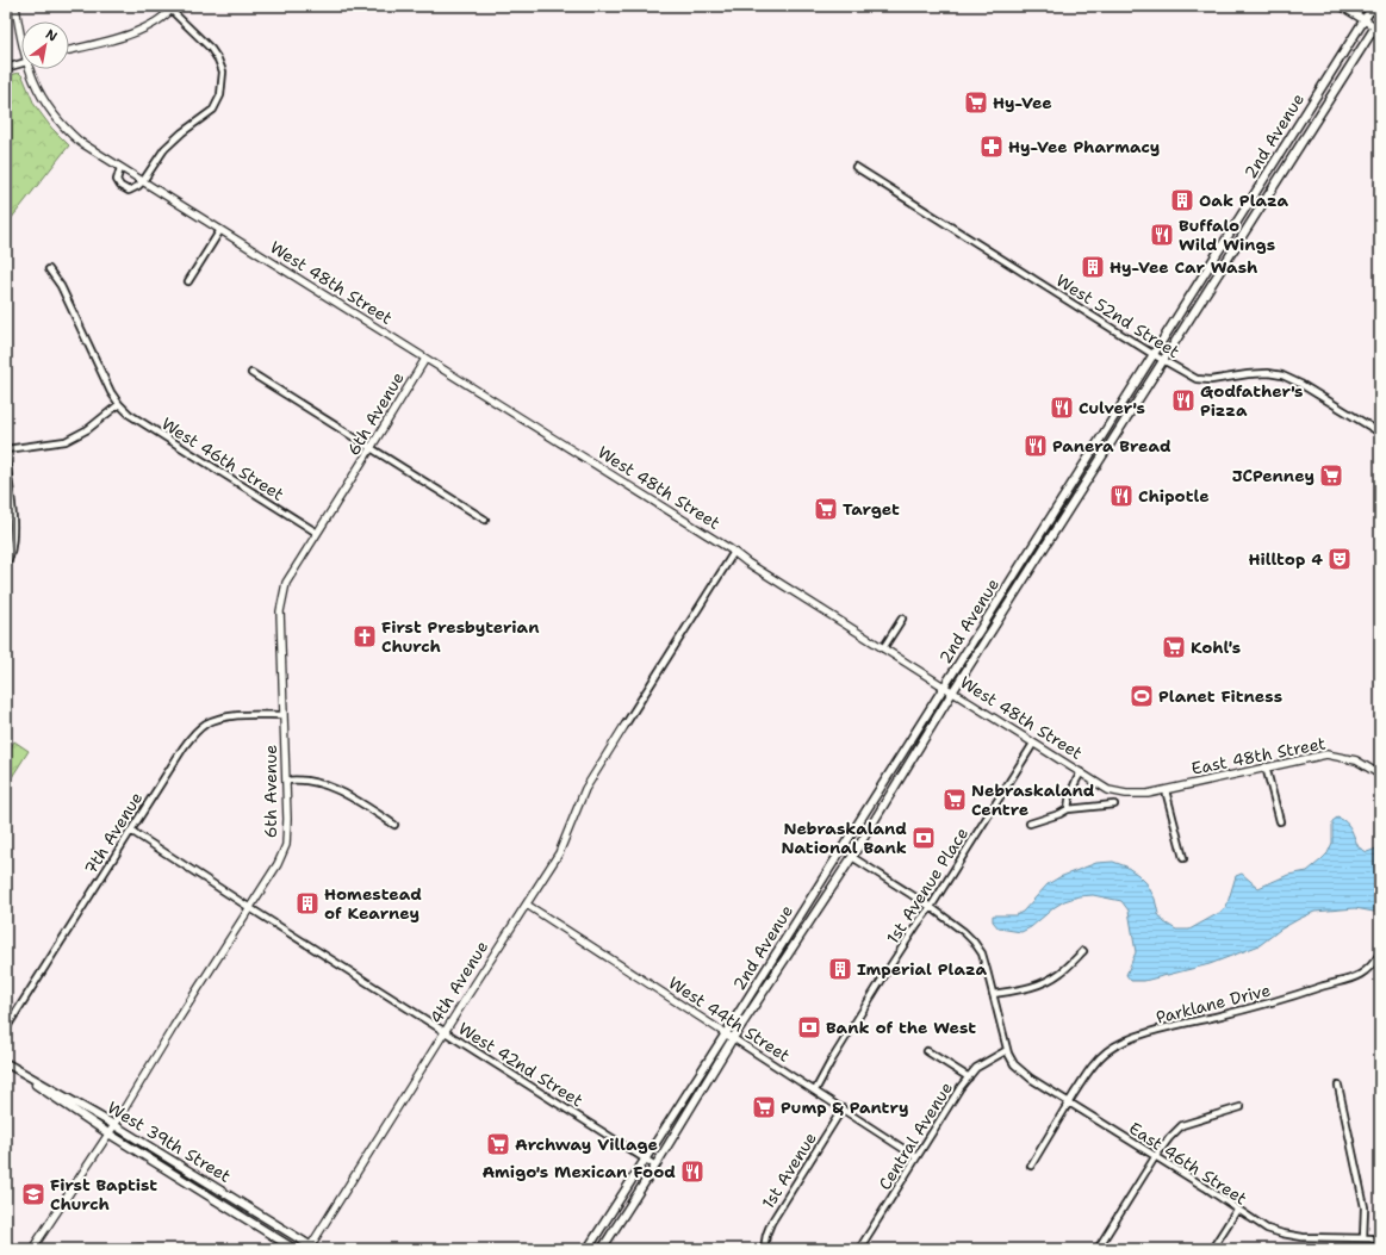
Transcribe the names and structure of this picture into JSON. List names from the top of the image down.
{
  "streets": {
    "main road": ["2nd Avenue", "West 39th Street"],
    "street": [
      "West 48th Street",
      "West 52nd Street",
      "6th Avenue",
      "West 46th Street",
      "East 48th Street",
      "7th Avenue",
      "1st Avenue Place",
      "4th Avenue",
      "Parklane Drive",
      "West 44th Street",
      "West 42nd Street",
      "Central Avenue",
      "East 46th Street",
      "1st Avenue"
    ]
  },
  "crossings": [
    ["2nd Avenue", "West 48th Street"],
    ["2nd Avenue", "West 52nd Street"],
    ["2nd Avenue", "West 44th Street"],
    ["2nd Avenue", "West 42nd Street"],
    ["West 48th Street", "6th Avenue"],
    ["West 48th Street", "East 48th Street"],
    ["West 48th Street", "1st Avenue Place"],
    ["6th Avenue", "West 46th Street"],
    ["6th Avenue", "7th Avenue"],
    ["6th Avenue", "West 42nd Street"],
    ["6th Avenue", "West 39th Street"],
    ["7th Avenue", "West 42nd Street"],
    ["1st Avenue Place", "West 44th Street"],
    ["4th Avenue", "West 44th Street"],
    ["4th Avenue", "West 42nd Street"],
    ["4th Avenue", "West 39th Street"],
    ["Parklane Drive", "East 46th Street"],
    ["West 44th Street", "Central Avenue"],
    ["West 44th Street", "1st Avenue"],
    ["Central Avenue", "East 46th Street"]
  ],
  "places": {
    "supermarket": [
      "Hy-Vee",
      "JCPenney",
      "Target",
      "Kohl's",
      "Nebraskaland Centre",
      "Pump & Pantry",
      "Archway Village"
    ],
    "pharmacy": ["Hy-Vee Pharmacy"],
    "building": [
      "Oak Plaza",
      "Hy-Vee Car Wash",
      "Homestead of Kearney",
      "Imperial Plaza"
    ],
    "restaurant": [
      "Buffalo Wild Wings",
      "Godfather's Pizza",
      "Culver's",
      "Panera Bread",
      "Chipotle",
      "Amigo's Mexican Food"
    ],
    "theatre": ["Hilltop 4"],
    "church": ["First Presbyterian Church"],
    "sports": ["Planet Fitness"],
    "bank": ["Nebraskaland National Bank", "Bank of the West"],
    "school or university": ["First Baptist Church"]
  },
  "north": "top right"
}
